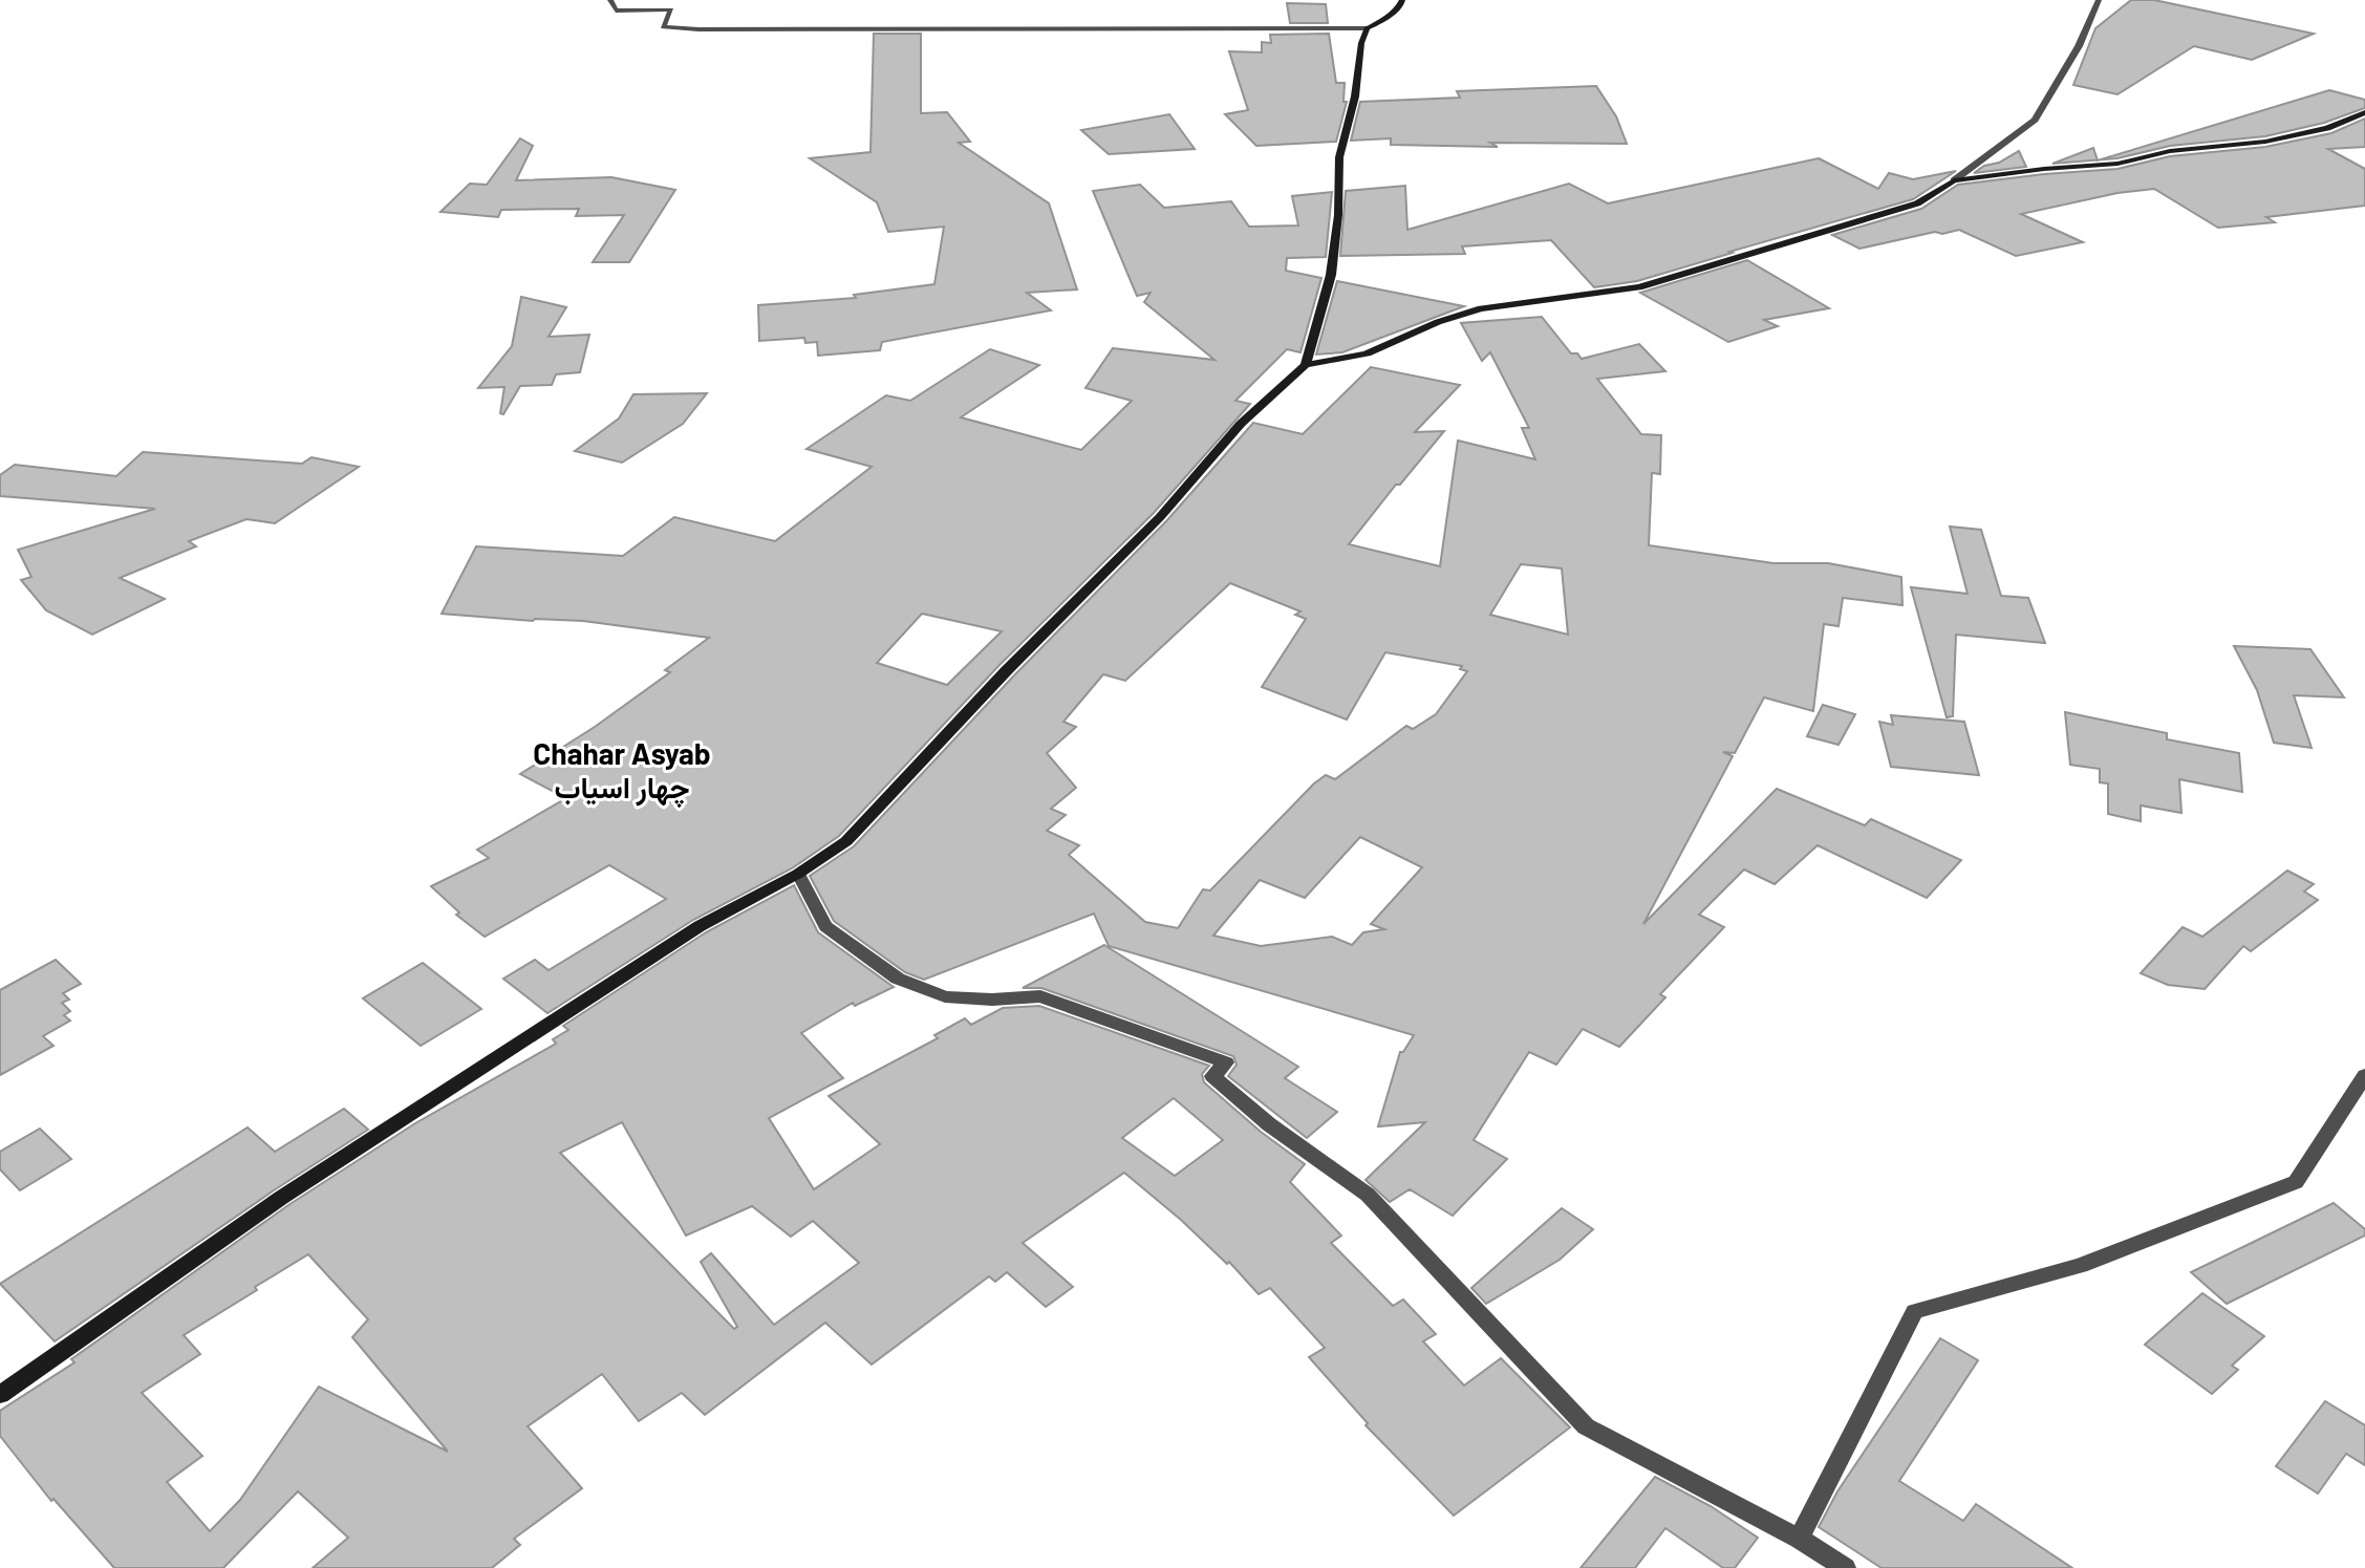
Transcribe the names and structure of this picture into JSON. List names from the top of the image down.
{
  "districts": ["Chahar Asyab چهار اسیاب"]
}
